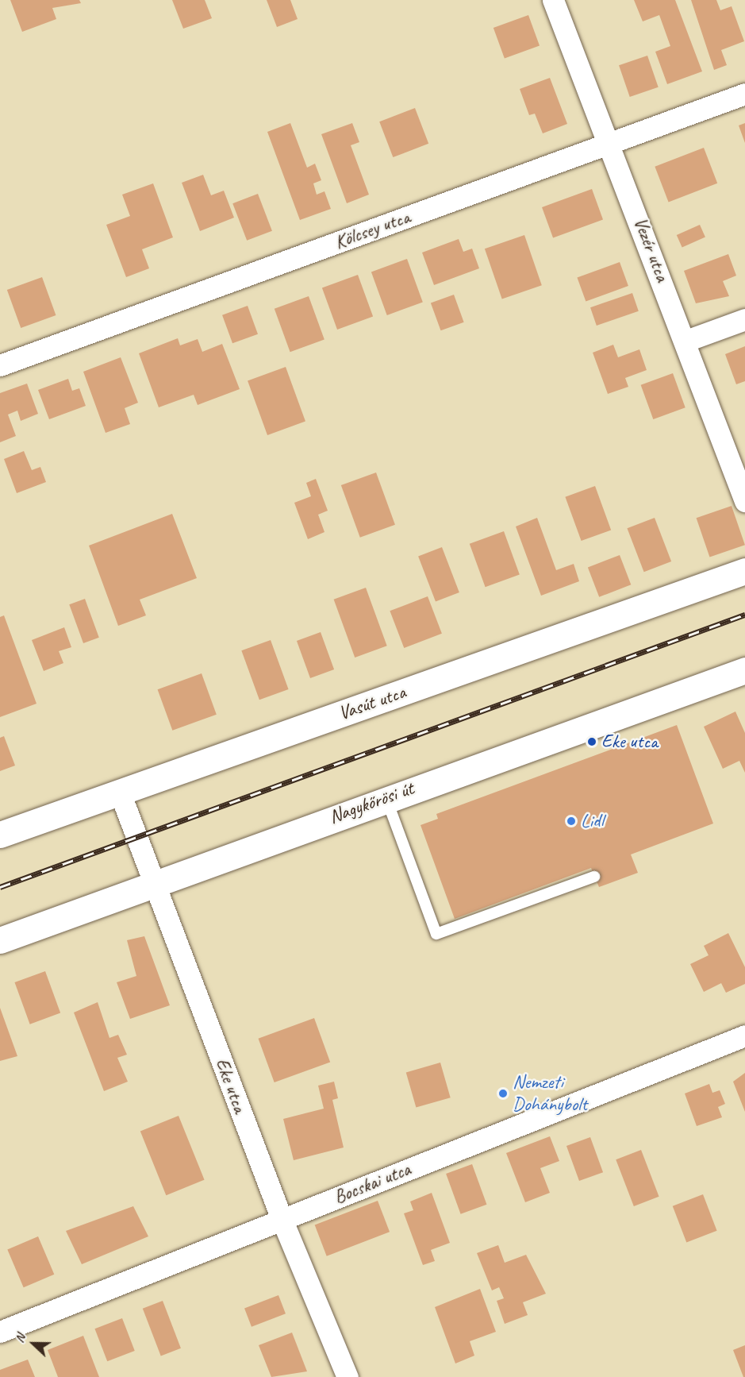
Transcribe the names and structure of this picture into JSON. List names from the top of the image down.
{
  "streets": {
    "main road": ["Vasút utca", "Nagykőrösi út"],
    "street": [
      "Kölcsey utca",
      "Vezér utca",
      "Eke utca",
      "Bocskai utca"
    ]
  },
  "crossings": [
    ["Kölcsey utca", "Vezér utca"],
    ["Vasút utca", "Eke utca"],
    ["Nagykőrösi út", "Eke utca"],
    ["Eke utca", "Bocskai utca"]
  ],
  "places": ["Eke utca", "Lidl", "Nemzeti Dohánybolt"],
  "north": "left"
}
